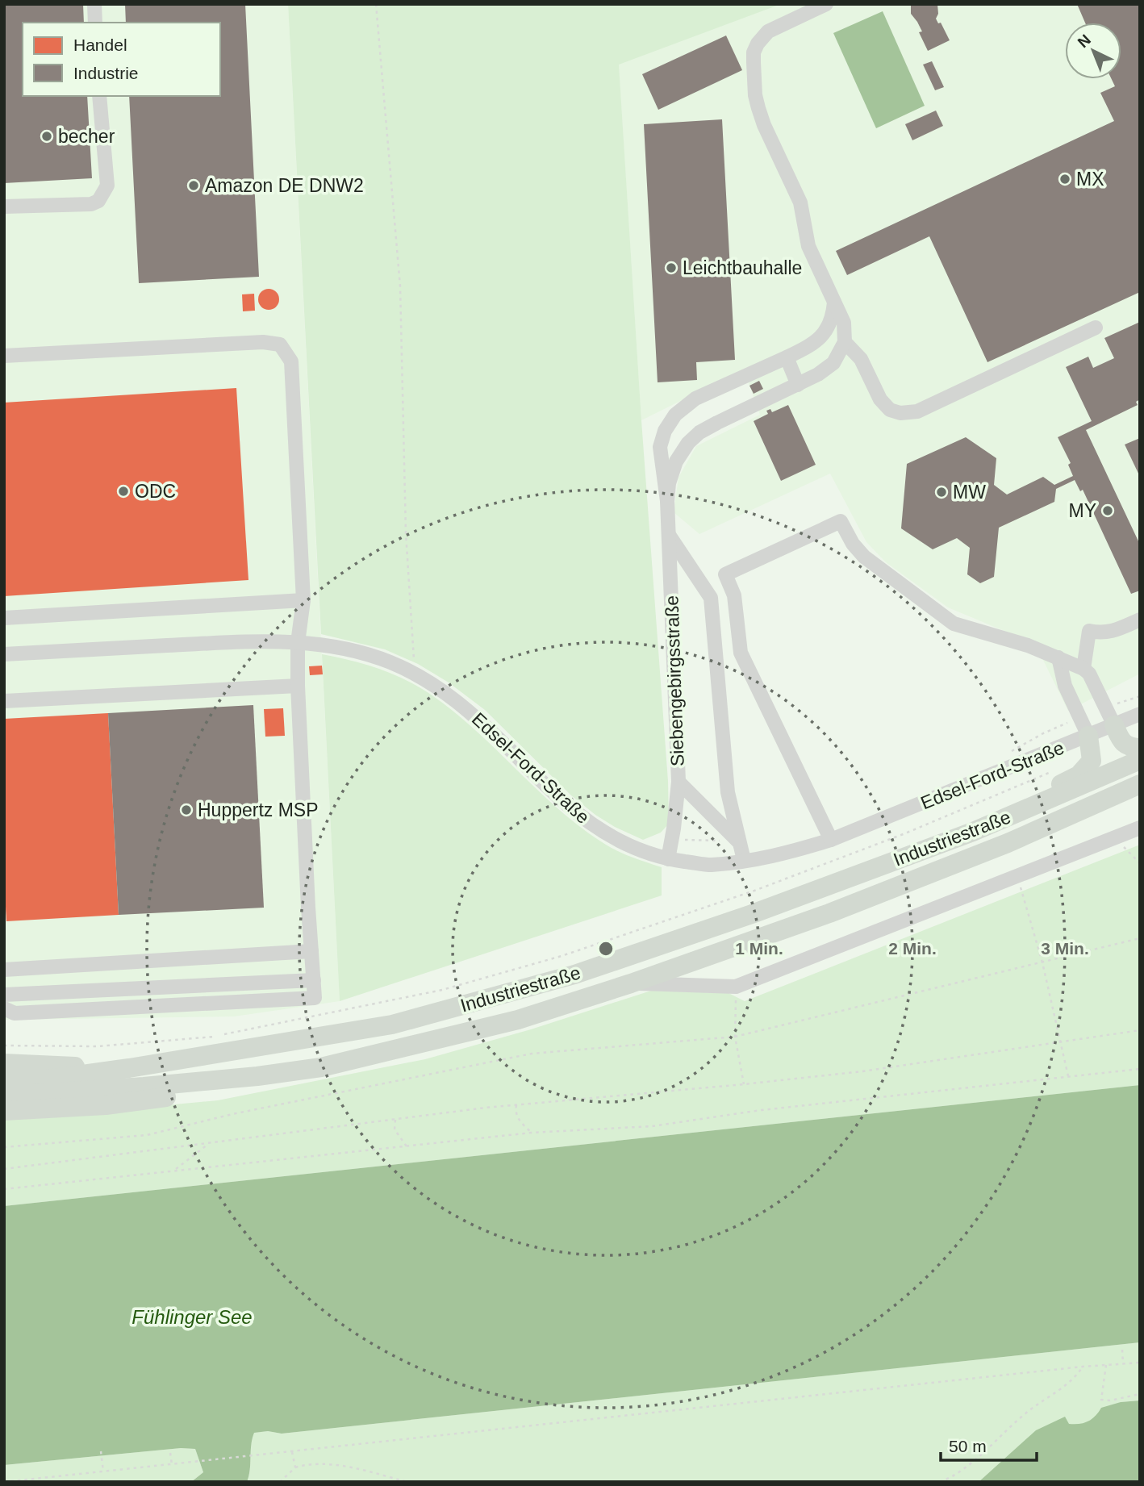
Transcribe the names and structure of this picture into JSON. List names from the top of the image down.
{
  "streets": {
    "highway": ["Industriestraße"],
    "street": ["Siebengebirgsstraße", "Edsel-Ford-Straße"]
  },
  "crossings": [
    ["Siebengebirgsstraße", "Edsel-Ford-Straße"]
  ],
  "water": ["Fühlinger See"],
  "places": [
    "becher",
    "MX",
    "Amazon DE DNW2",
    "Leichtbauhalle",
    "ODC",
    "MW",
    "MY",
    "Huppertz MSP"
  ],
  "legend": ["Handel", "Industrie"],
  "scale_bar": "50 m",
  "north": "top left",
  "rings": ["1 Min.", "2 Min.", "3 Min."]
}
